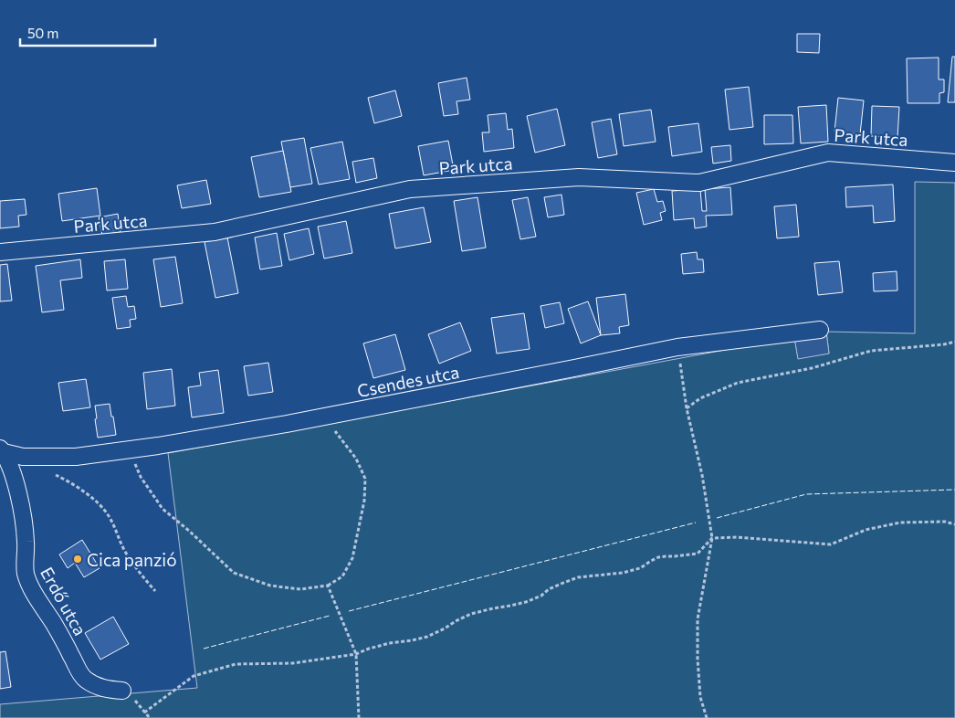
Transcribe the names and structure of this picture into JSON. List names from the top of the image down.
{
  "streets": {
    "street": ["Park utca", "Csendes utca", "Erdő utca"]
  },
  "crossings": [
    ["Csendes utca", "Erdő utca"]
  ],
  "places": ["Cica panzió"],
  "scale_bar": "50 m"
}
